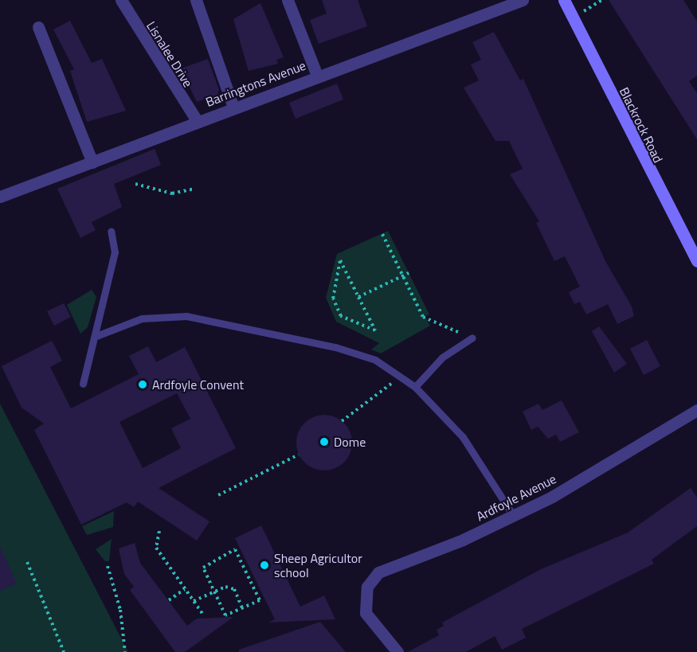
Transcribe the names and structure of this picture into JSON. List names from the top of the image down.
{
  "streets": {
    "street": [
      "Lisnalee Drive",
      "Barringtons Avenue",
      "Blackrock Road",
      "Ardfoyle Avenue"
    ]
  },
  "crossings": [
    ["Lisnalee Drive", "Barringtons Avenue"]
  ],
  "places": ["Ardfoyle Convent", "Dome", "Sheep Agricultor school"]
}
